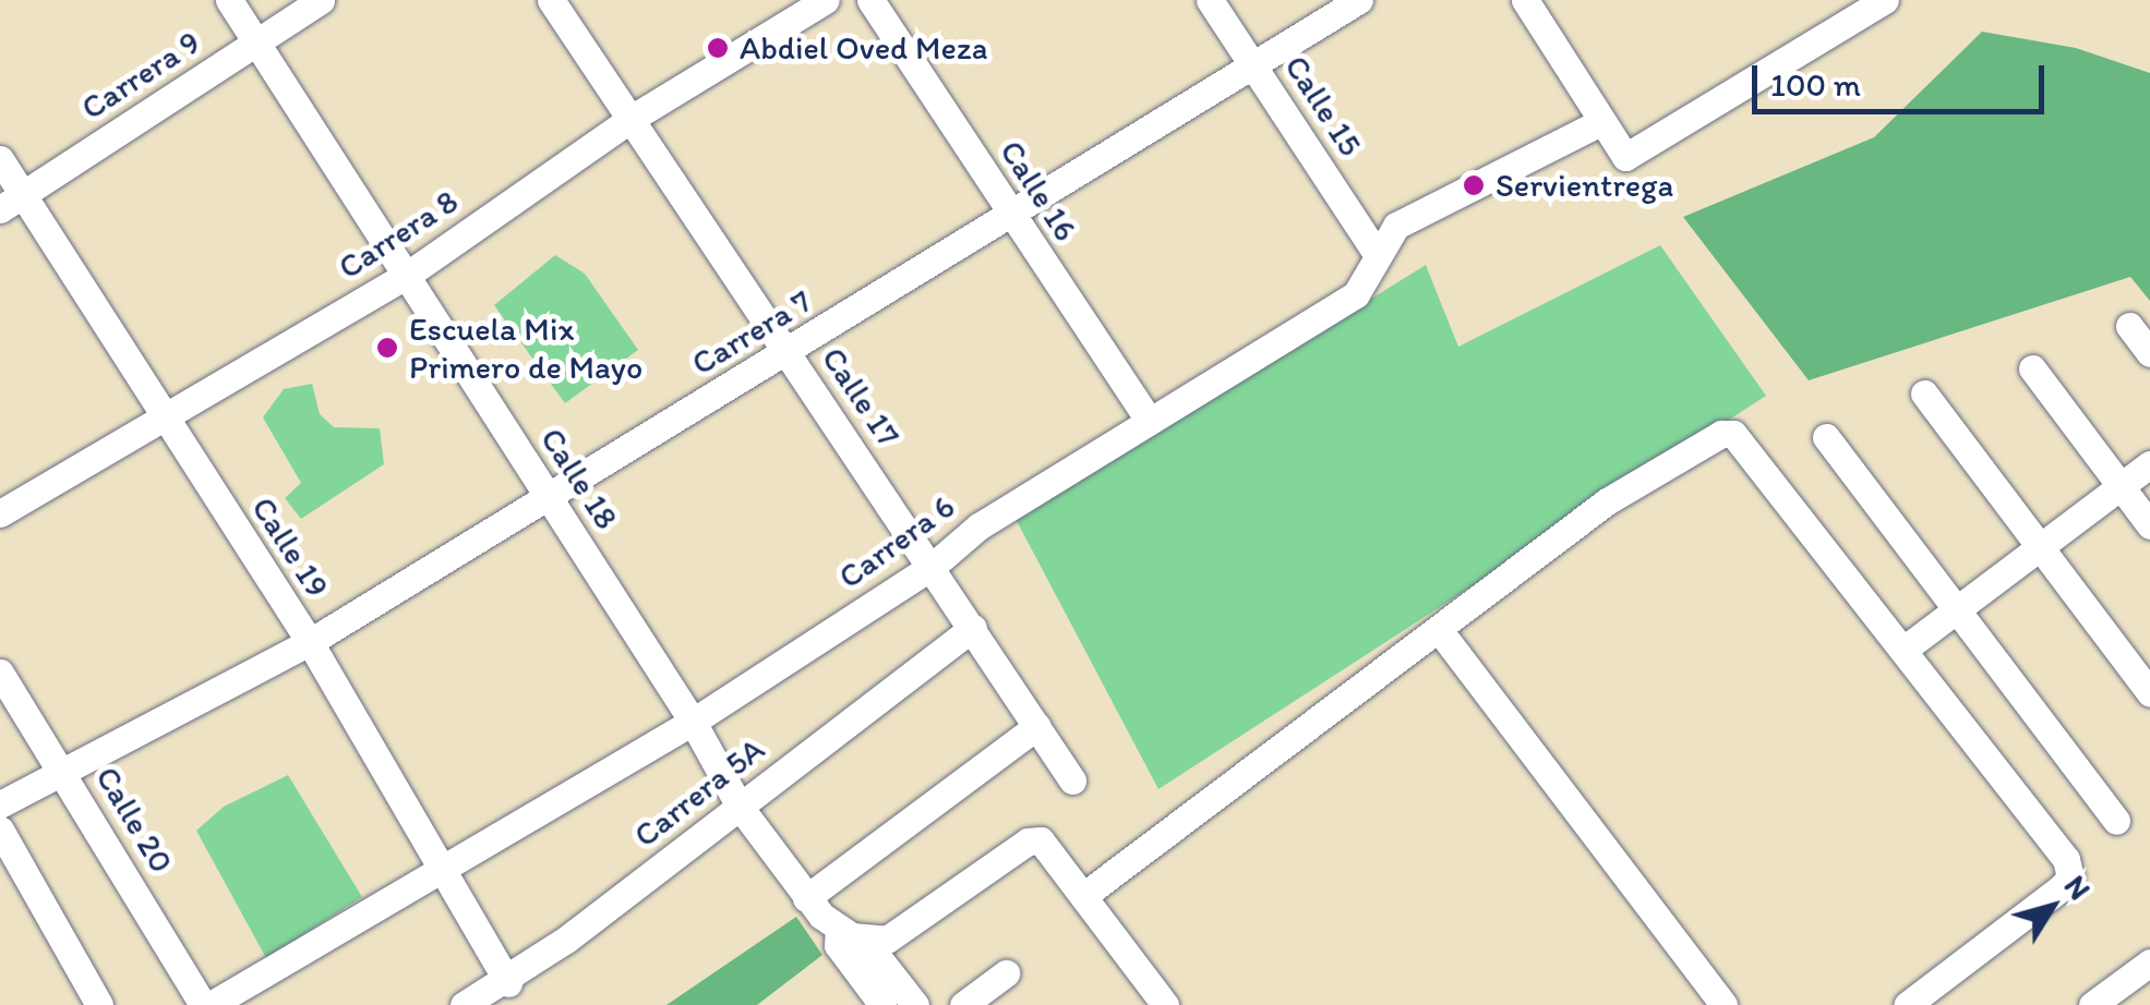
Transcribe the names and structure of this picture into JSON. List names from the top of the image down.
{
  "streets": {
    "street": [
      "Carrera 9",
      "Calle 15",
      "Calle 16",
      "Carrera 8",
      "Carrera 7",
      "Calle 17",
      "Calle 18",
      "Carrera 6",
      "Calle 19",
      "Carrera 5A",
      "Calle 20"
    ]
  },
  "crossings": [
    ["Carrera 9", "Calle 18"],
    ["Carrera 9", "Calle 19"],
    ["Calle 15", "Carrera 7"],
    ["Calle 15", "Carrera 6"],
    ["Calle 16", "Carrera 7"],
    ["Calle 16", "Carrera 6"],
    ["Carrera 8", "Calle 17"],
    ["Carrera 8", "Calle 18"],
    ["Carrera 8", "Calle 19"],
    ["Carrera 7", "Calle 17"],
    ["Carrera 7", "Calle 18"],
    ["Carrera 7", "Calle 19"],
    ["Carrera 7", "Calle 20"],
    ["Calle 17", "Carrera 6"],
    ["Calle 17", "Carrera 5A"],
    ["Calle 18", "Carrera 6"],
    ["Calle 18", "Carrera 5A"],
    ["Carrera 6", "Calle 19"],
    ["Carrera 6", "Calle 20"],
    ["Calle 19", "Carrera 5A"]
  ],
  "places": ["Abdiel Oved Meza", "Servientrega", "Escuela Mix Primero de Mayo"],
  "scale_bar": "100 m",
  "north": "top right"
}
